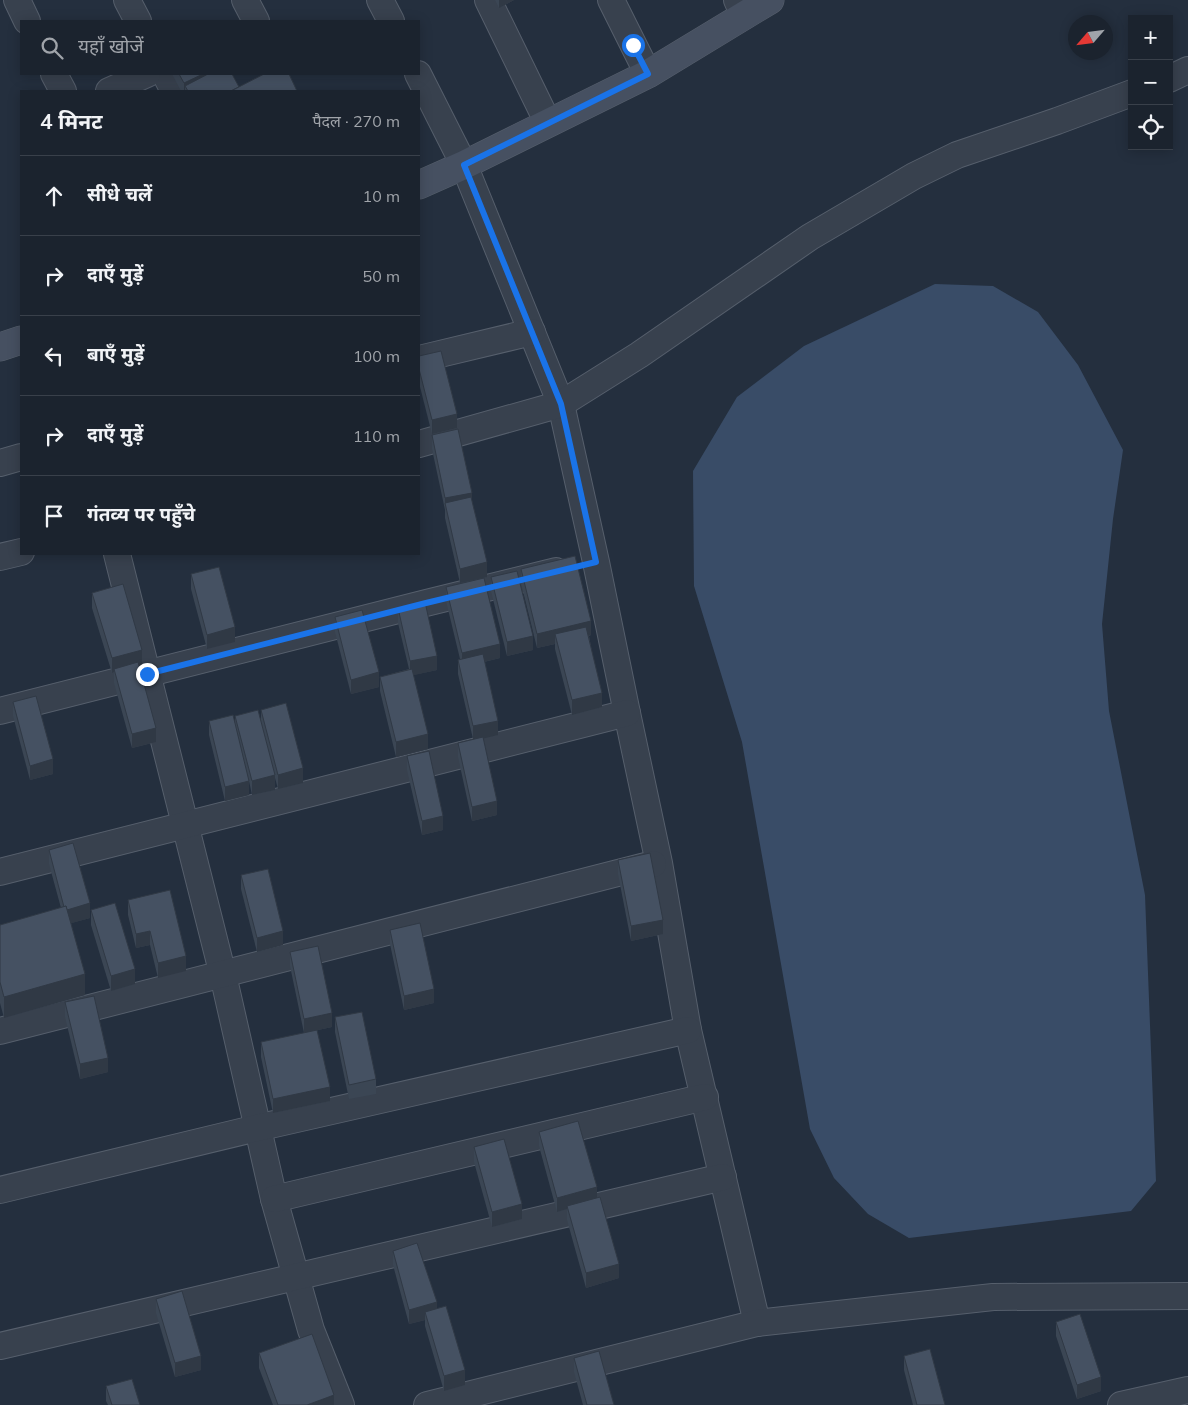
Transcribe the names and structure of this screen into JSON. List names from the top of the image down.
{
  "north": "bottom left",
  "page": {
    "map_buttons": ["+", "−"],
    "search": "यहाँ खोजें",
    "heading": ["4 मिनट", "पैदल · 270 m"],
    "list": [
      ["सीधे चलें", "10 m"],
      ["दाएँ मुड़ें", "50 m"],
      ["बाएँ मुड़ें", "100 m"],
      ["दाएँ मुड़ें", "110 m"],
      "गंतव्य पर पहुँचे"
    ]
  }
}
